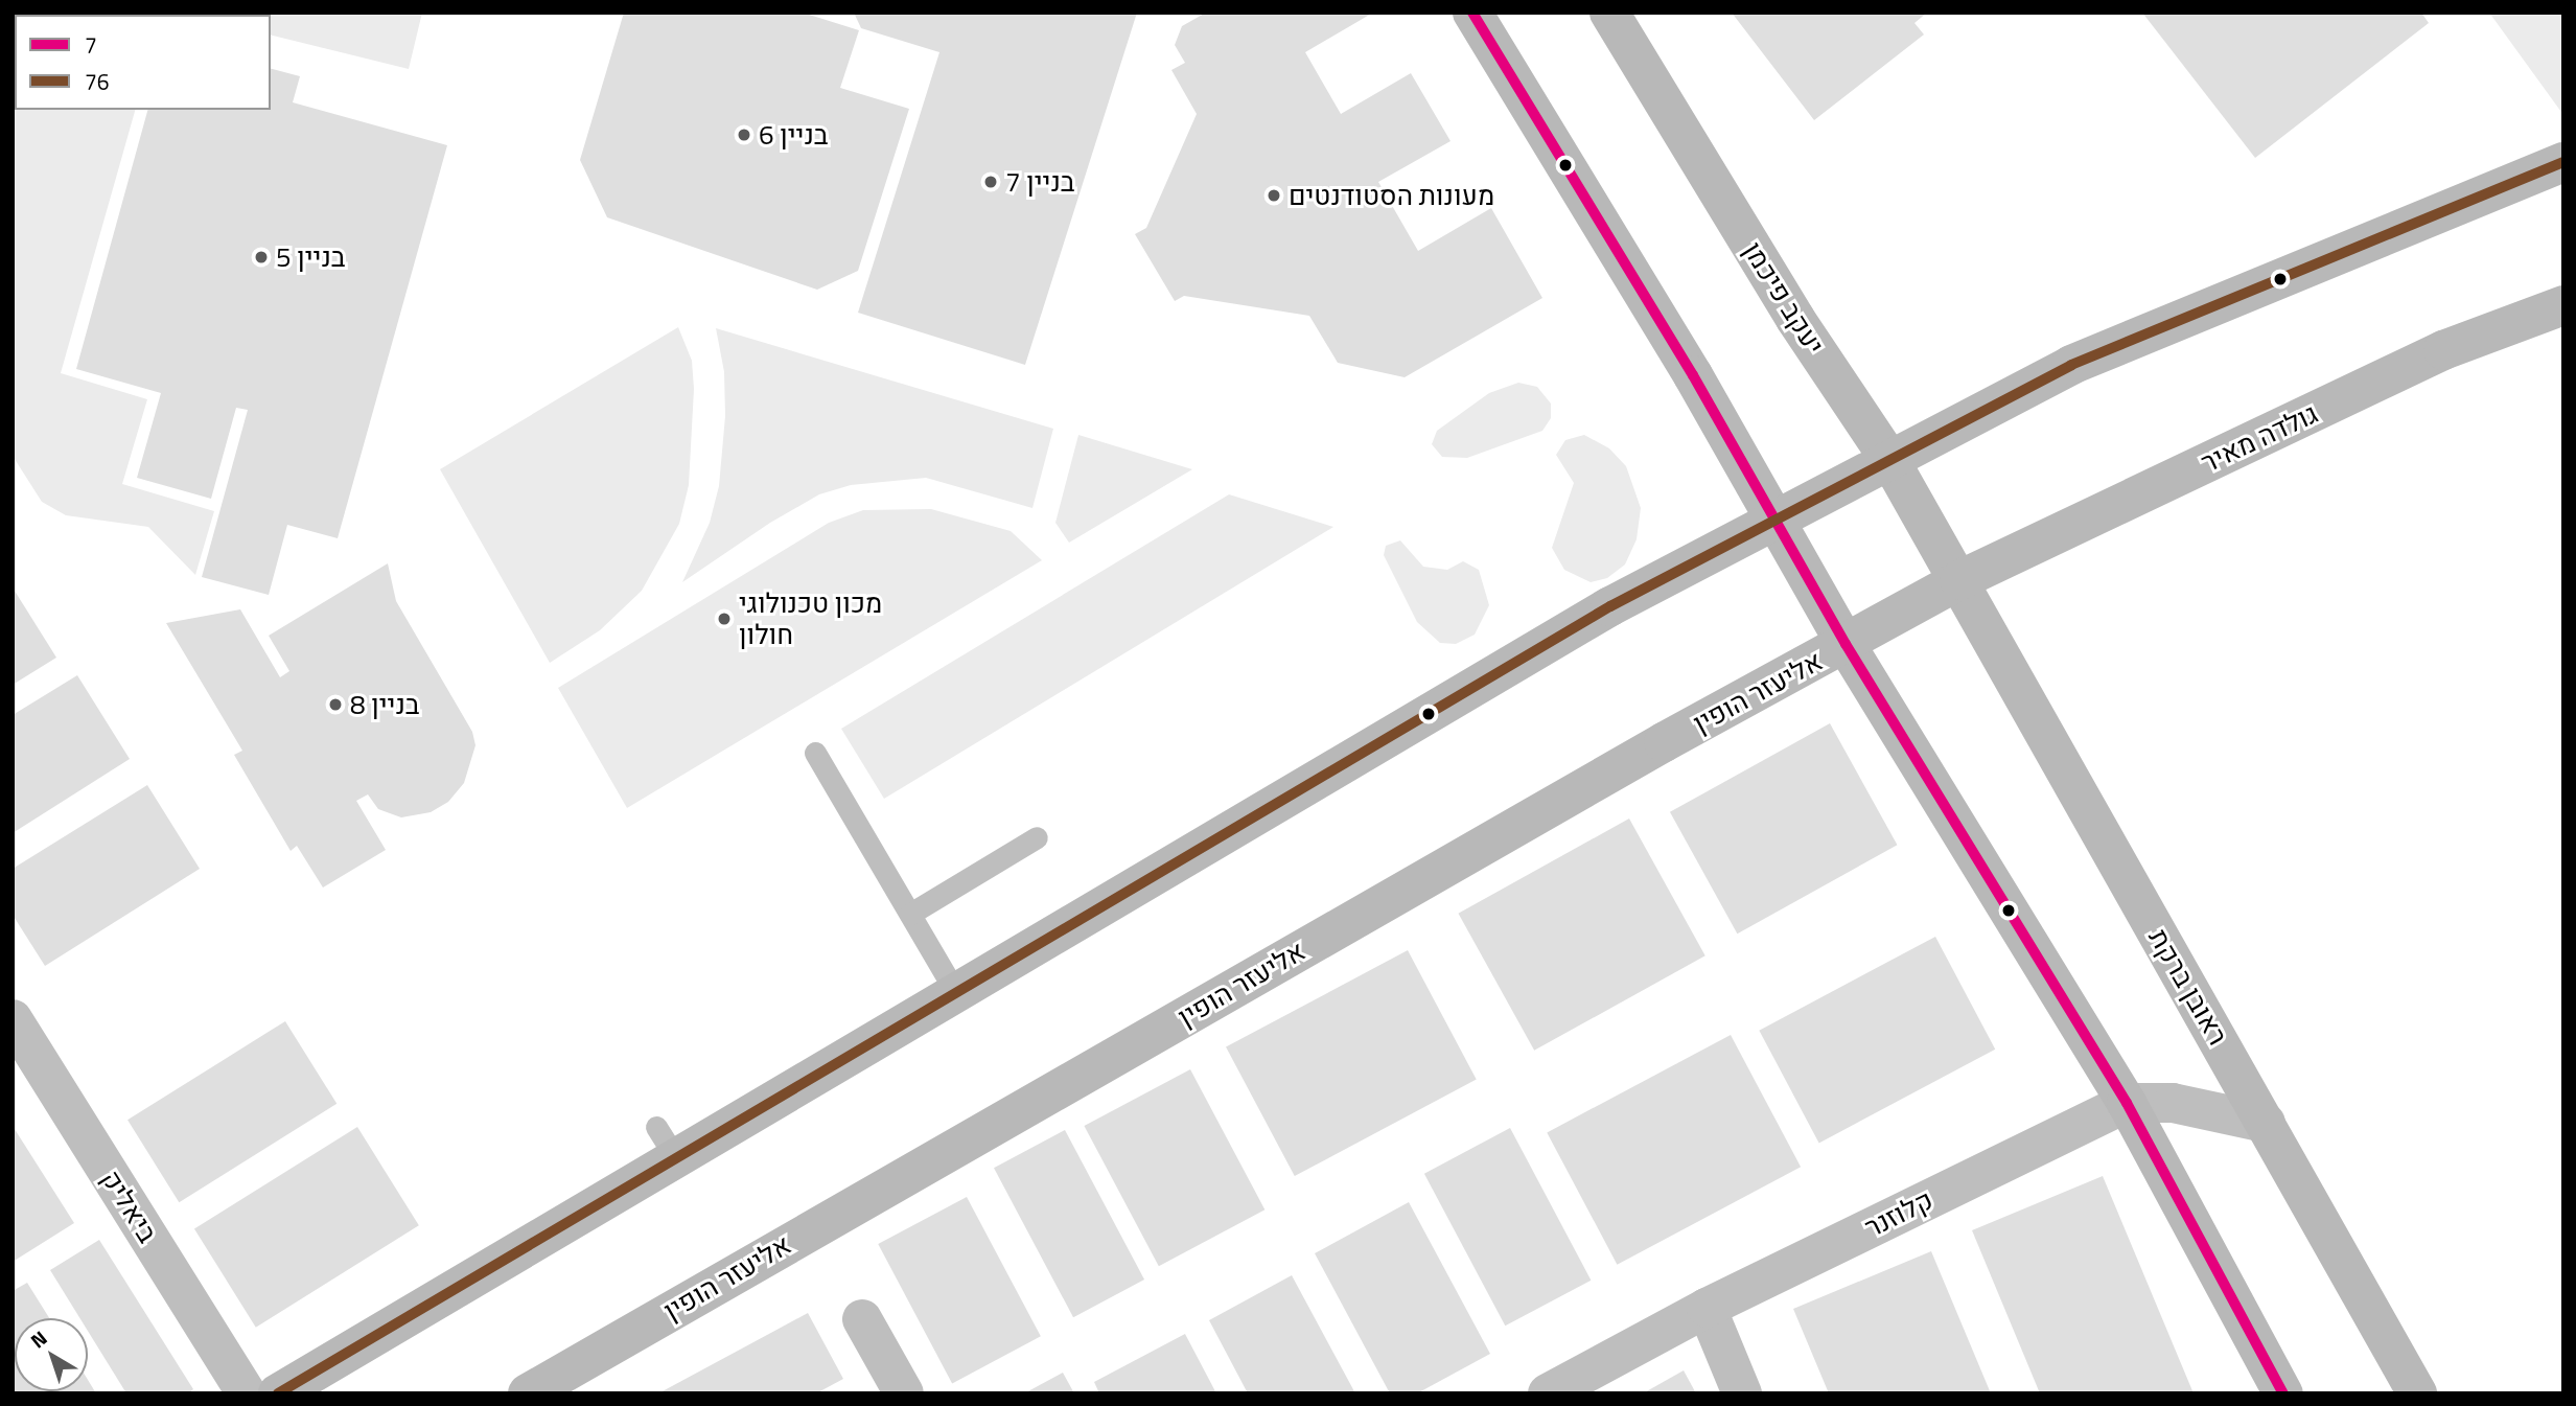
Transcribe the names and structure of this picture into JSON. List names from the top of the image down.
{
  "streets": {
    "main road": [
      "יעקב פיכמן",
      "גולדה מאיר",
      "אליעזר הופין",
      "ראובן ברקת"
    ],
    "street": ["ביאליק", "קלוזנר"]
  },
  "crossings": [
    ["יעקב פיכמן", "גולדה מאיר"],
    ["יעקב פיכמן", "אליעזר הופין"],
    ["יעקב פיכמן", "ראובן ברקת"],
    ["גולדה מאיר", "אליעזר הופין"],
    ["גולדה מאיר", "ראובן ברקת"],
    ["אליעזר הופין", "ראובן ברקת"],
    ["ראובן ברקת", "קלוזנר"]
  ],
  "places": [
    "בניין 6",
    "בניין 7",
    "מעונות הסטודנטים",
    "בניין 5",
    "מכון טכנולוגי חולון",
    "בניין 8"
  ],
  "lines": ["transit line 7", "transit line 76"],
  "legend": ["7", "76"],
  "north": "top left"
}
